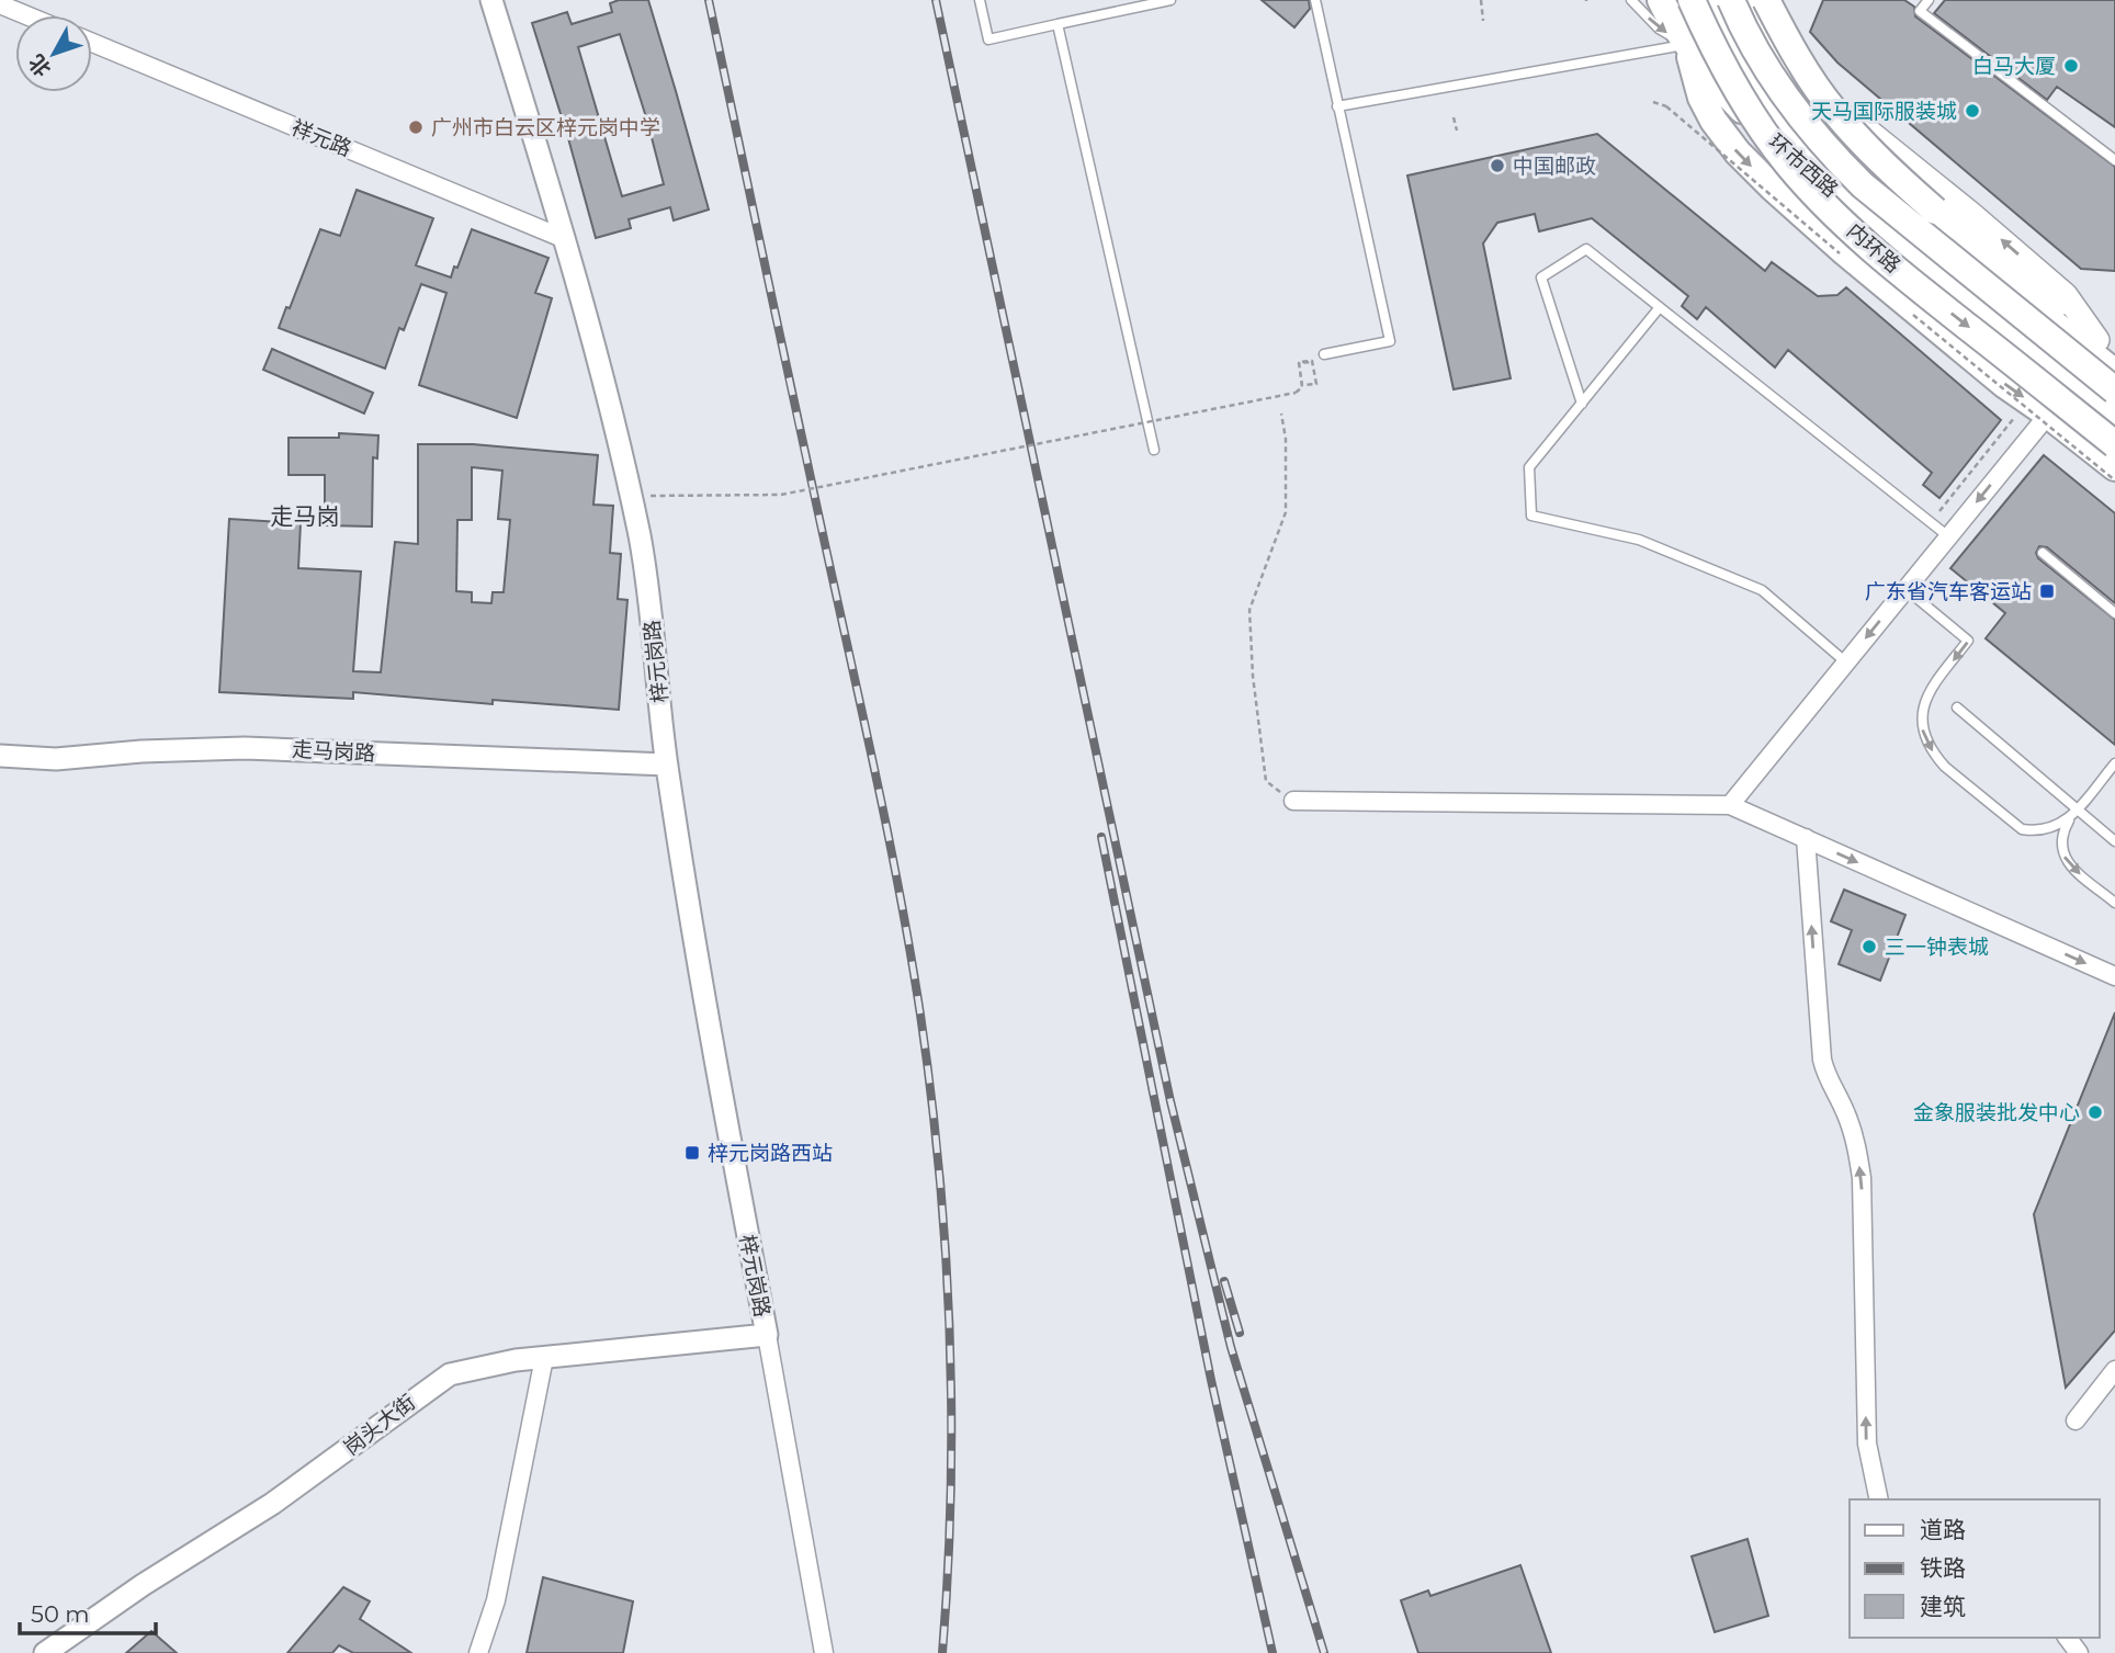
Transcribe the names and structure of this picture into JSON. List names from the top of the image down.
{
  "streets": {
    "main road": ["环市西路", "内环路"],
    "street": [
      "祥元路",
      "梓元岗路",
      "走马岗路",
      "岗头大街"
    ]
  },
  "crossings": [
    ["祥元路", "梓元岗路"],
    ["梓元岗路", "走马岗路"],
    ["梓元岗路", "岗头大街"]
  ],
  "districts": ["走马岗"],
  "places": {
    "other": [
      "白马大厦",
      "天马国际服装城",
      "广州市白云区梓元岗中学",
      "中国邮政",
      "三一钟表城",
      "金象服装批发中心"
    ],
    "transit": ["广东省汽车客运站", "梓元岗路西站"]
  },
  "legend": ["道路", "铁路", "建筑"],
  "scale_bar": "50 m",
  "north": "bottom left"
}
